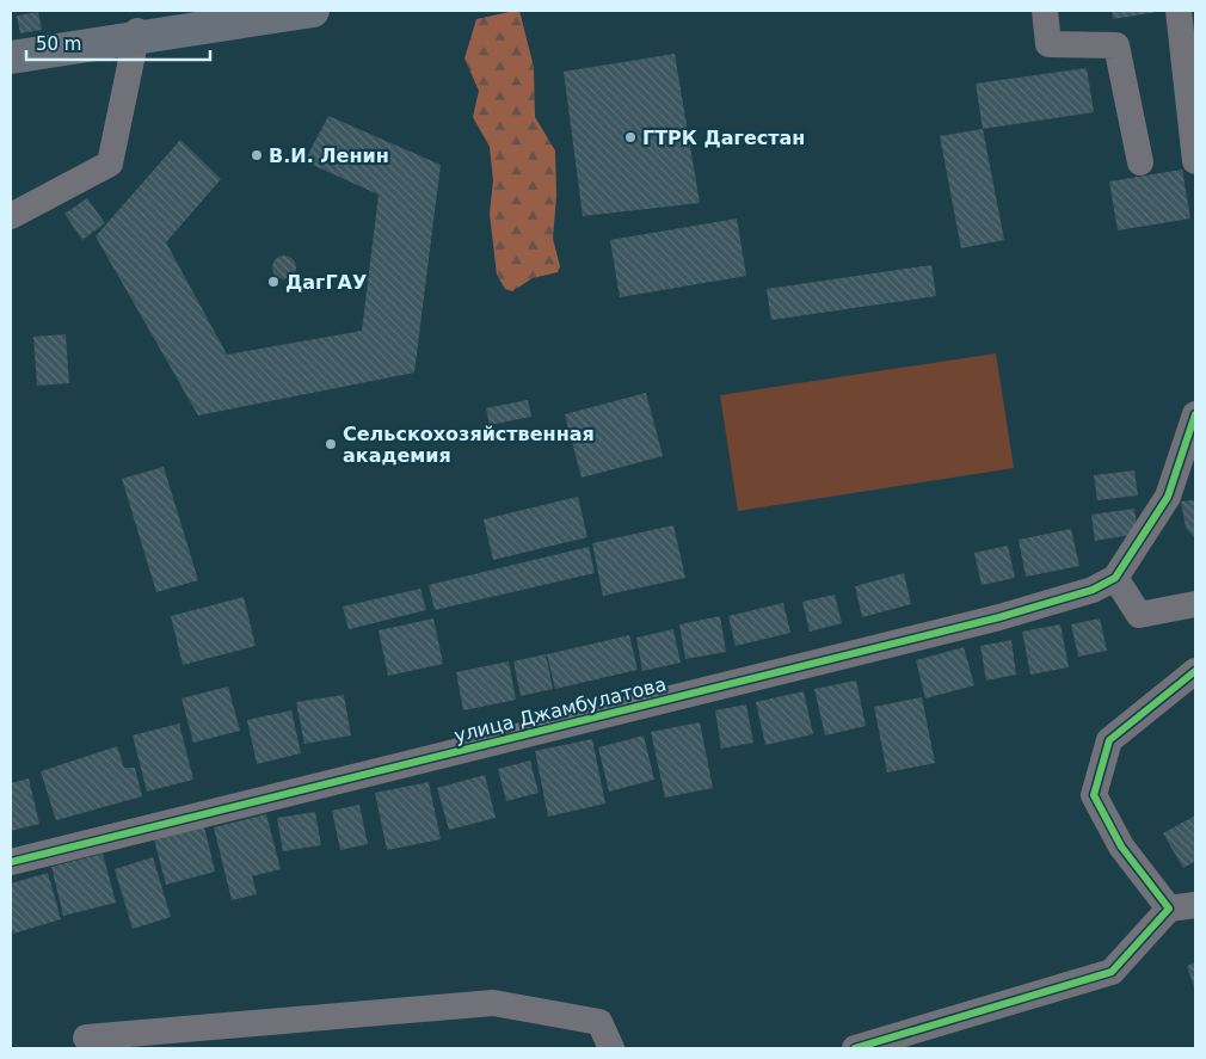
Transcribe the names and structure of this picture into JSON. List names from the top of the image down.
{
  "streets": {
    "street": ["улица Джамбулатова"]
  },
  "places": [
    "ГТРК Дагестан",
    "В.И. Ленин",
    "ДагГАУ",
    "Сельскохозяйственная академия"
  ],
  "scale_bar": "50 m"
}
